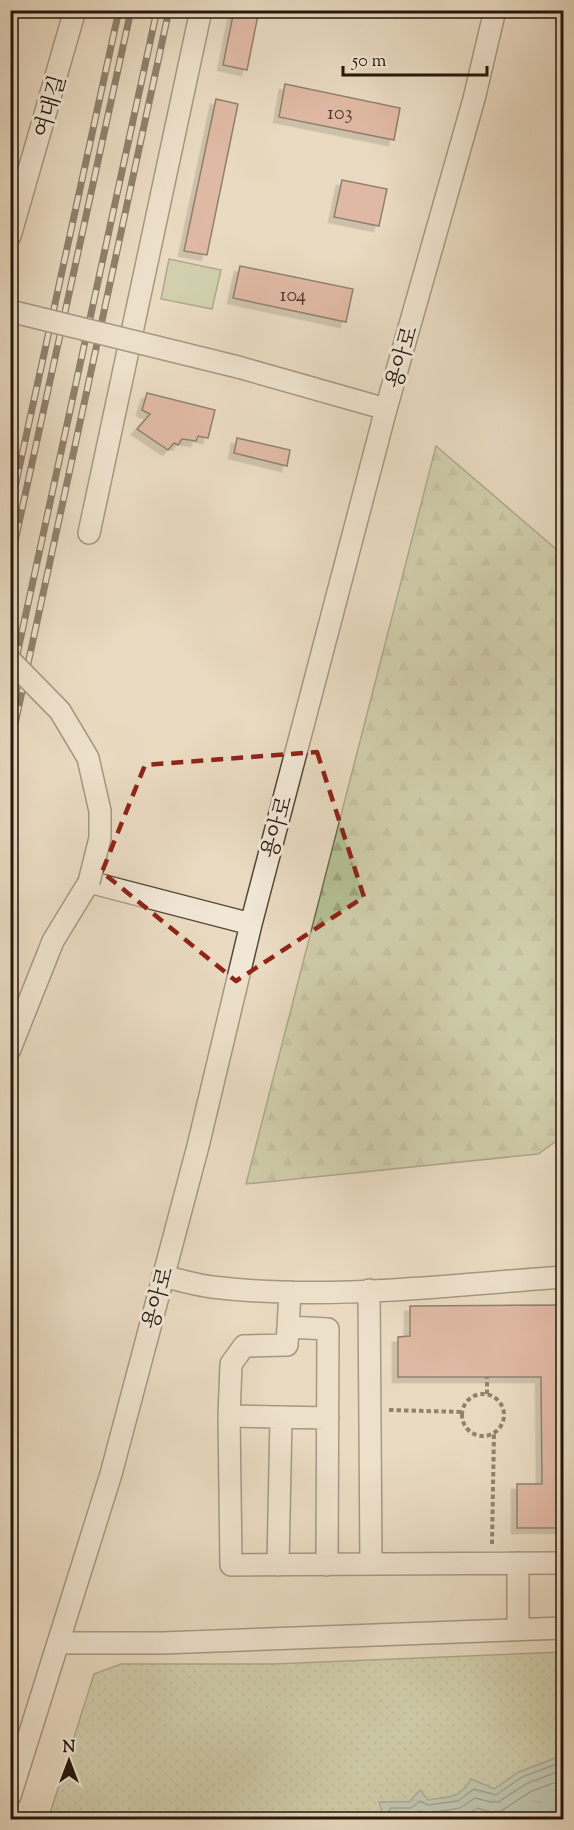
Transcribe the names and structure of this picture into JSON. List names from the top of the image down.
{
  "streets": {
    "street": ["여대길", "용아로"]
  },
  "house_numbers": ["103", "104"],
  "scale_bar": "50 m",
  "north": "top"
}
